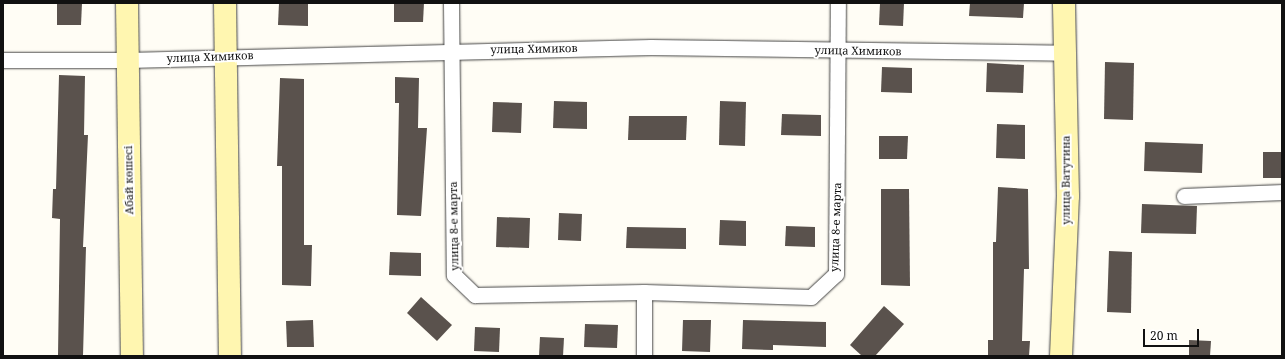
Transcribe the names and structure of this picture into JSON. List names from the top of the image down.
{
  "streets": {
    "street": [
      "улица Химиков",
      "Абай көшесі",
      "улица Ватутина",
      "улица 8-е марта"
    ]
  },
  "crossings": [
    ["улица Химиков", "Абай көшесі"],
    ["улица Химиков", "улица Ватутина"],
    ["улица Химиков", "улица 8-е марта"]
  ],
  "scale_bar": "20 m"
}
